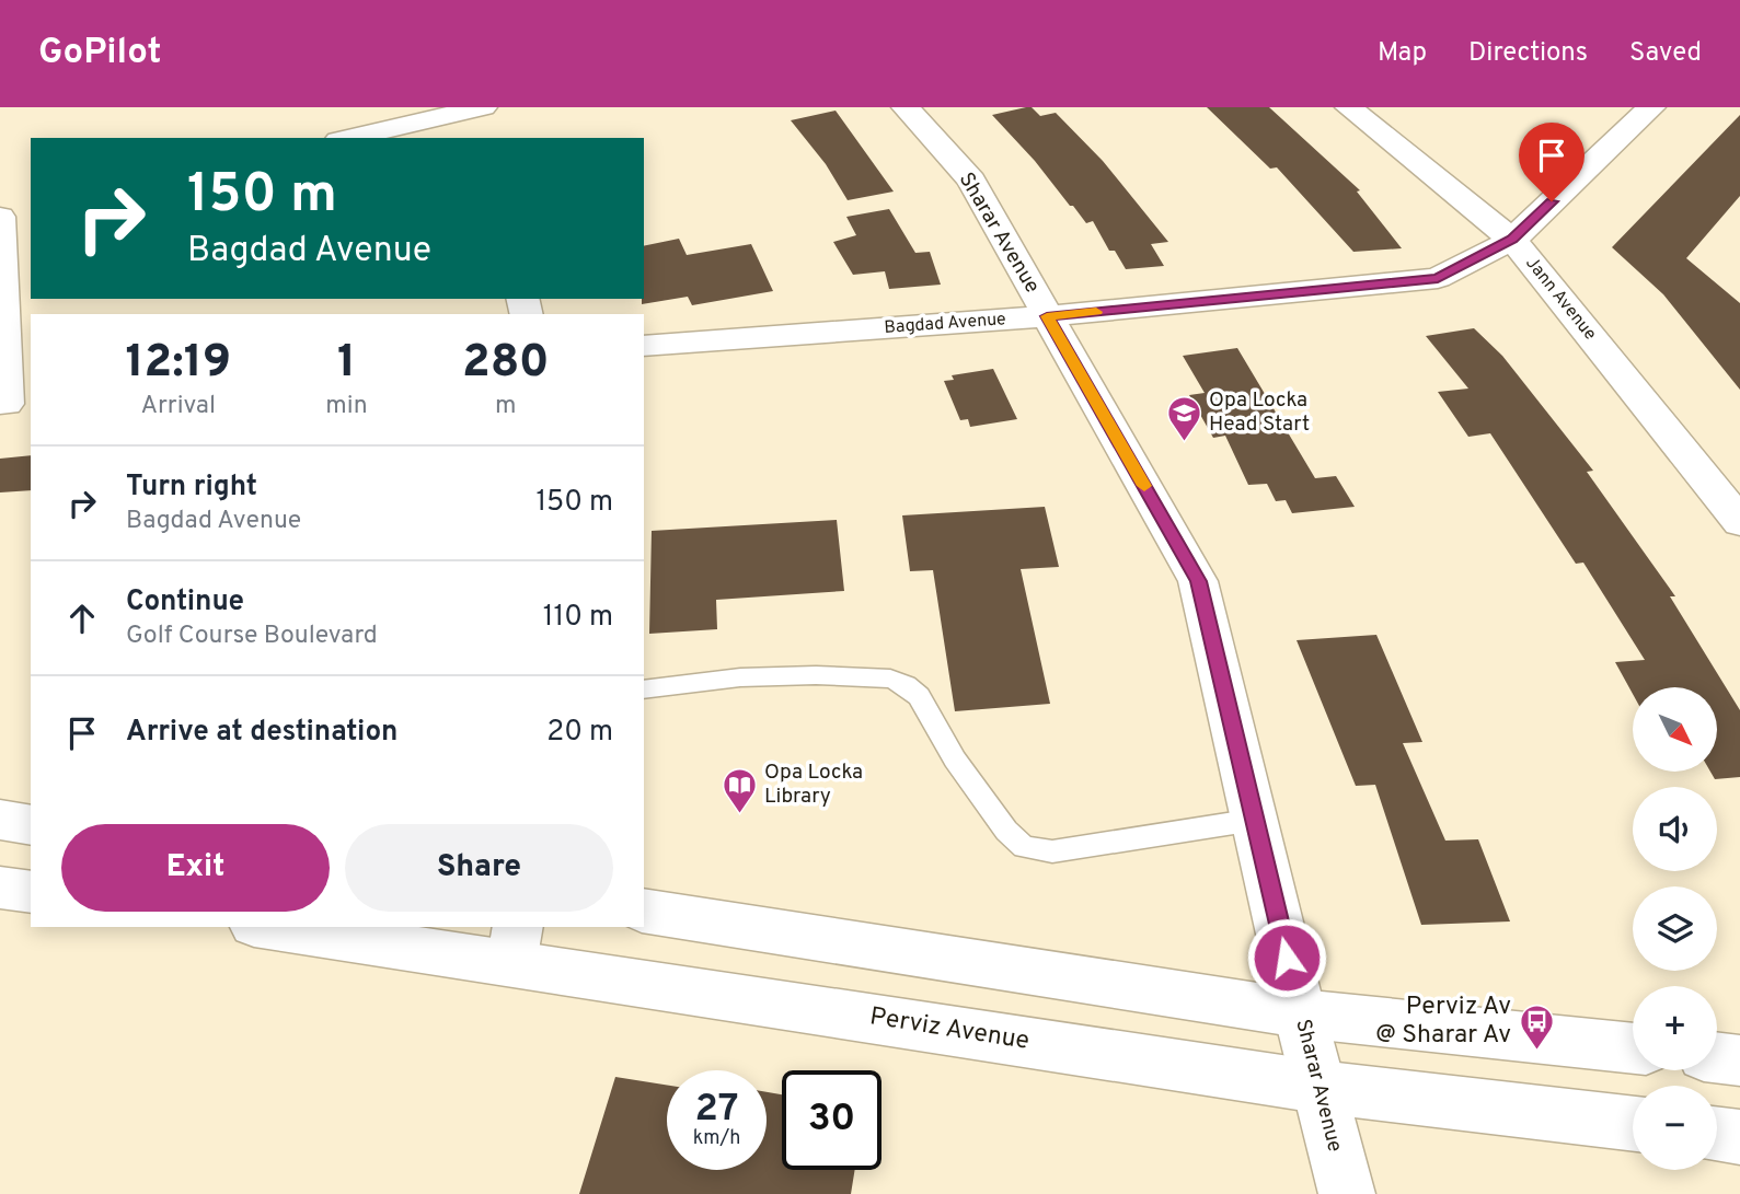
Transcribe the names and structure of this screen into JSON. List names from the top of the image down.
{
  "streets": {
    "street": [
      "Sharar Avenue",
      "Jann Avenue",
      "Bagdad Avenue",
      "Perviz Avenue"
    ]
  },
  "crossings": [
    ["Sharar Avenue", "Bagdad Avenue"],
    ["Sharar Avenue", "Perviz Avenue"],
    ["Jann Avenue", "Bagdad Avenue"]
  ],
  "places": {
    "school or university": ["Opa Locka Head Start"],
    "library": ["Opa Locka Library"],
    "bus stop": ["Perviz Av @ Sharar Av"]
  },
  "north": "bottom right",
  "page": {
    "header": "GoPilot",
    "nav": ["Map", "Directions", "Saved"],
    "turn": ["150 m", "Bagdad Avenue"],
    "eta": [
      "12:19",
      "Arrival",
      "1",
      "min",
      "280",
      "m"
    ],
    "list": [
      {
        "name": "Turn right",
        "note": "Bagdad Avenue",
        "value": "150 m"
      },
      {
        "name": "Continue",
        "note": "Golf Course Boulevard",
        "value": "110 m"
      },
      {
        "name": "Arrive at destination",
        "value": "20 m"
      }
    ],
    "map_buttons": ["+", "−"],
    "buttons": ["Exit", "Share"],
    "speed": "27 km/h",
    "limit": "30"
  }
}
